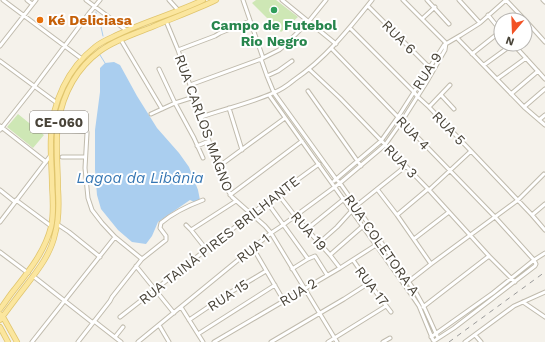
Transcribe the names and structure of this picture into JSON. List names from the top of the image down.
{
  "streets": {
    "main road": ["CE-060"],
    "street": [
      "RUA 6",
      "RUA 9",
      "RUA CARLOS MAGNO",
      "RUA 5",
      "RUA 4",
      "RUA 3",
      "RUA 19",
      "RUA TAINÁ PIRES BRILHANTE",
      "RUA COLETORA A",
      "RUA 1",
      "RUA 17",
      "RUA 2",
      "RUA 15"
    ]
  },
  "crossings": [
    ["RUA 6", "RUA 9"],
    ["RUA 9", "RUA 5"],
    ["RUA 9", "RUA 4"],
    ["RUA 9", "RUA 3"],
    ["RUA 9", "RUA COLETORA A"],
    ["RUA 9", "RUA 1"],
    ["CE-060", "RUA CARLOS MAGNO"],
    ["RUA CARLOS MAGNO", "RUA TAINÁ PIRES BRILHANTE"],
    ["RUA CARLOS MAGNO", "RUA 1"],
    ["RUA CARLOS MAGNO", "RUA 2"],
    ["RUA 19", "RUA TAINÁ PIRES BRILHANTE"],
    ["RUA 19", "RUA 1"],
    ["RUA 19", "RUA 2"],
    ["RUA TAINÁ PIRES BRILHANTE", "RUA COLETORA A"],
    ["RUA COLETORA A", "RUA 1"],
    ["RUA COLETORA A", "RUA 2"],
    ["RUA 17", "RUA 2"]
  ],
  "water": ["Lagoa da Libânia"],
  "places": ["Campo de Futebol Rio Negro", "Ké Deliciasa"],
  "north": "bottom"
}
